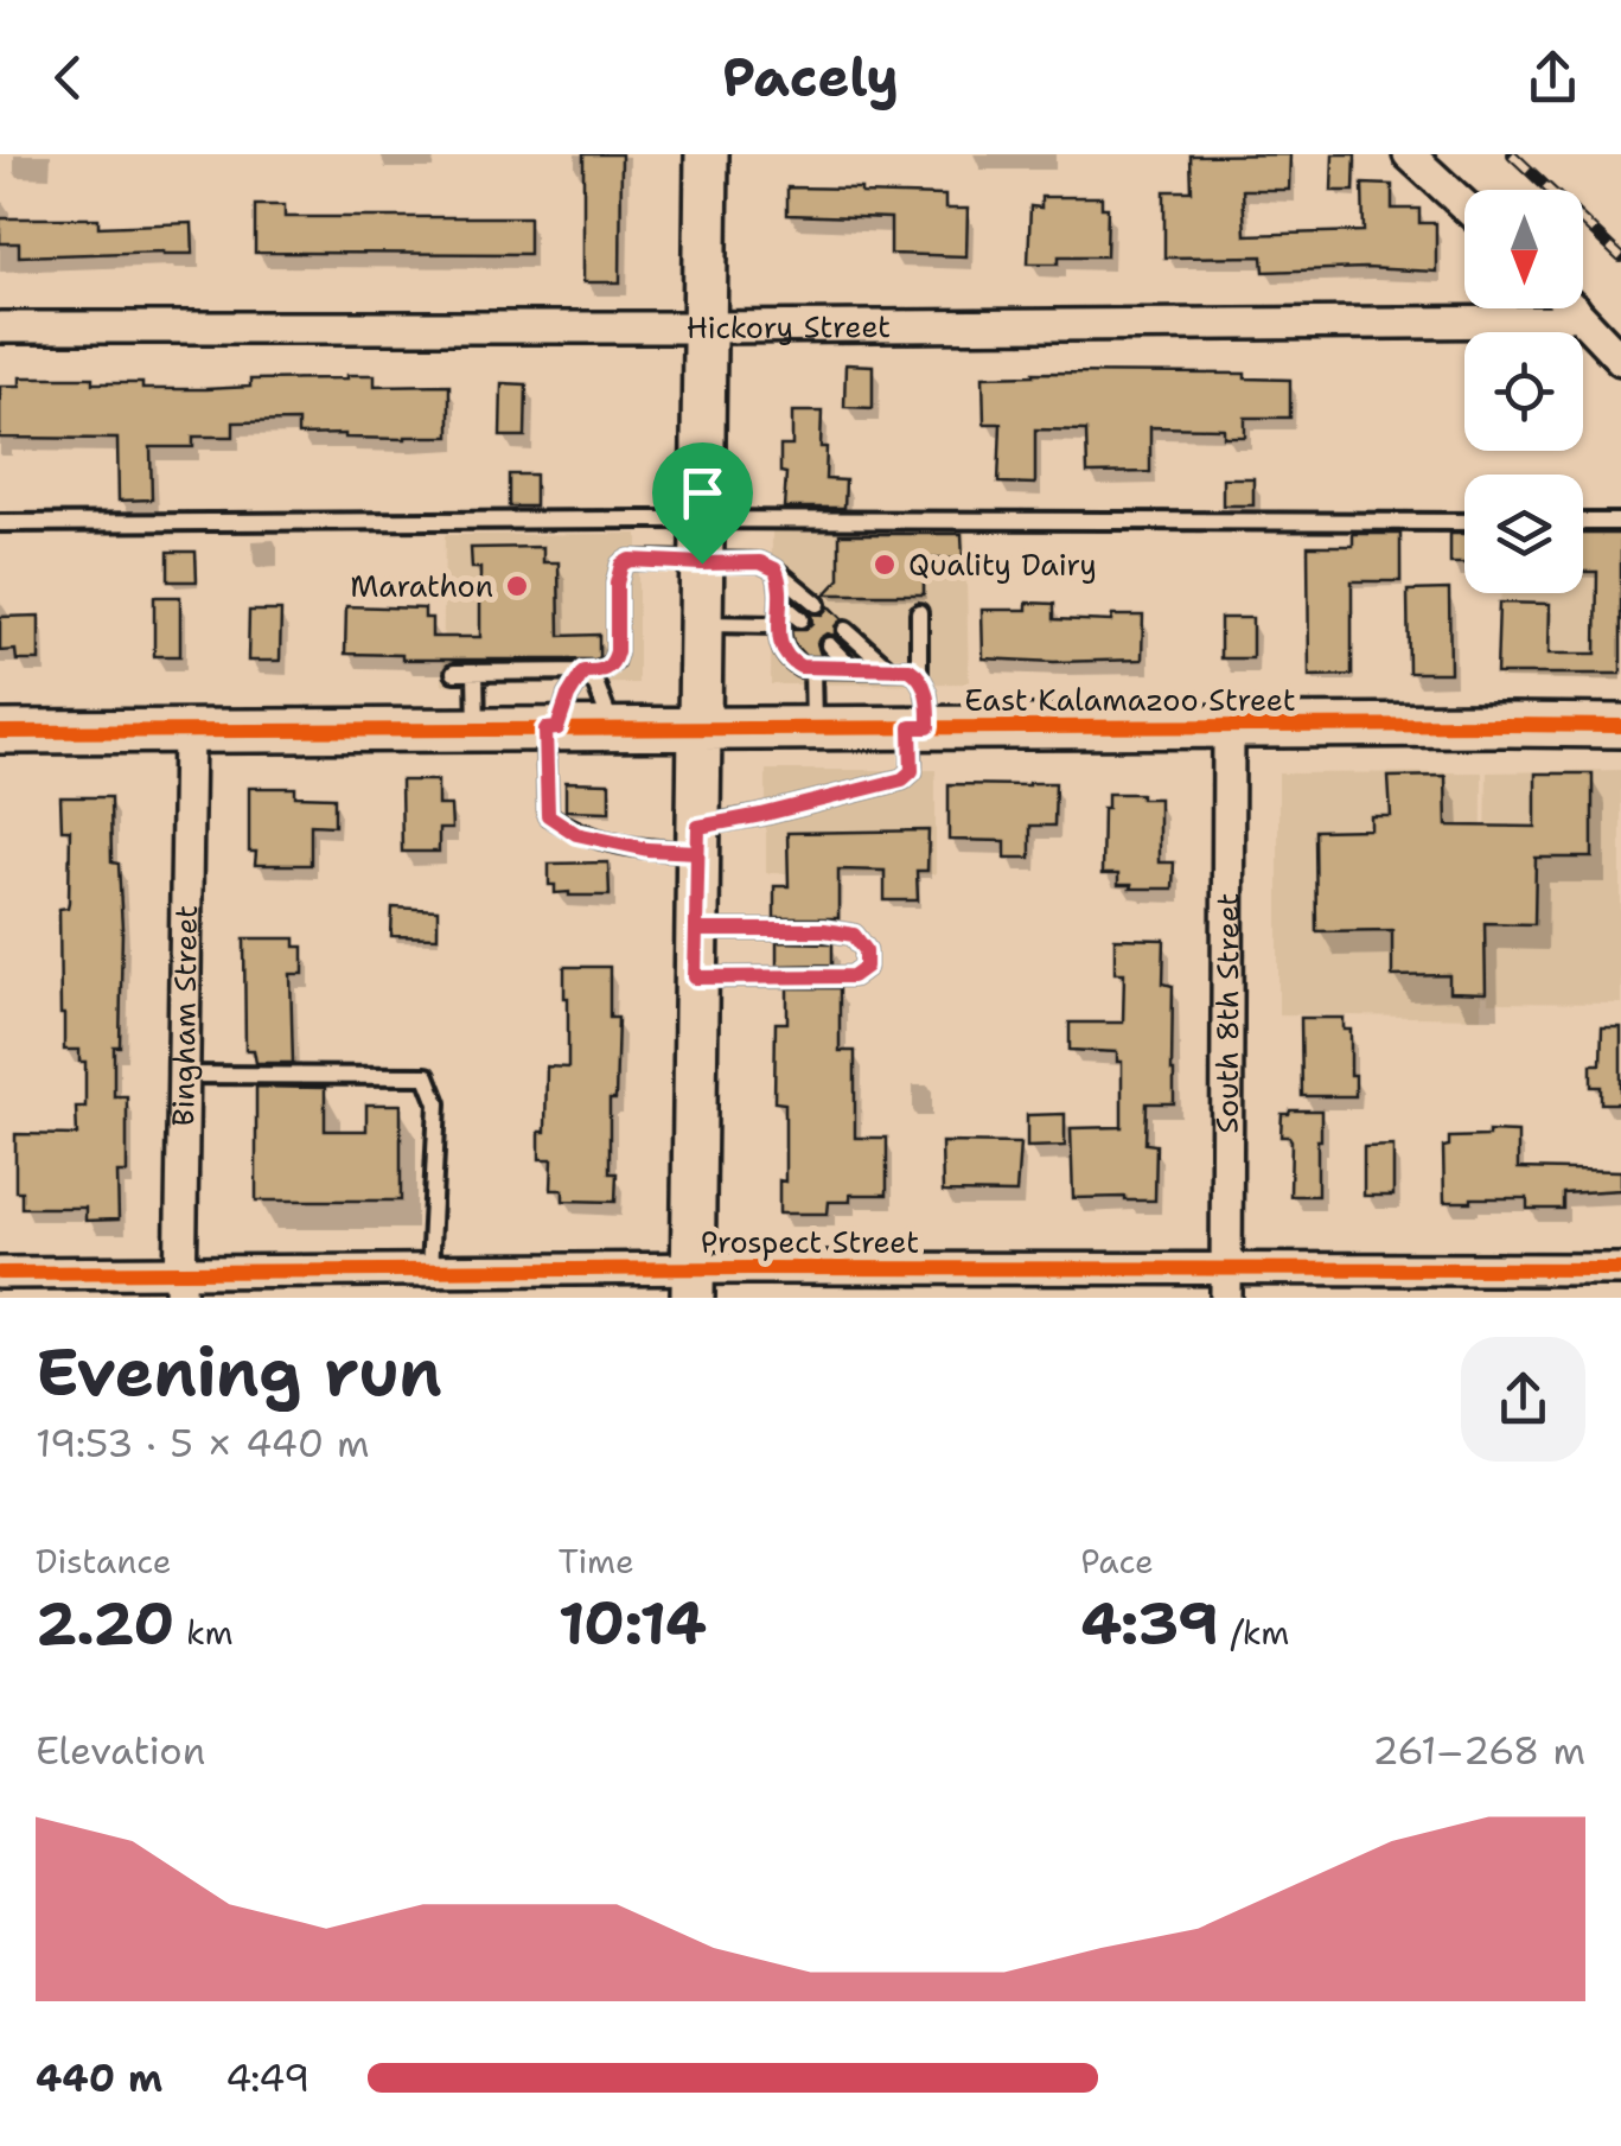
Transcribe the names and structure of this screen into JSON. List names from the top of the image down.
{
  "streets": {
    "street": [
      "Hickory Street",
      "East Kalamazoo Street",
      "South 8th Street",
      "Bingham Street",
      "Prospect Street"
    ]
  },
  "crossings": [
    ["East Kalamazoo Street", "South 8th Street"],
    ["East Kalamazoo Street", "Bingham Street"],
    ["South 8th Street", "Prospect Street"],
    ["Bingham Street", "Prospect Street"]
  ],
  "places": ["Quality Dairy", "Marathon"],
  "north": "bottom",
  "page": {
    "header": "Pacely",
    "heading": ["Evening run", "19:53 · 5 × 440 m"],
    "stats": [
      ["Distance", "2.20 km"],
      ["Time", "10:14"],
      ["Pace", "4:39 /km"]
    ],
    "chart": ["Elevation", "261–268 m"],
    "list": [
      {
        "name": "440 m",
        "note": "4:49"
      }
    ]
  }
}
